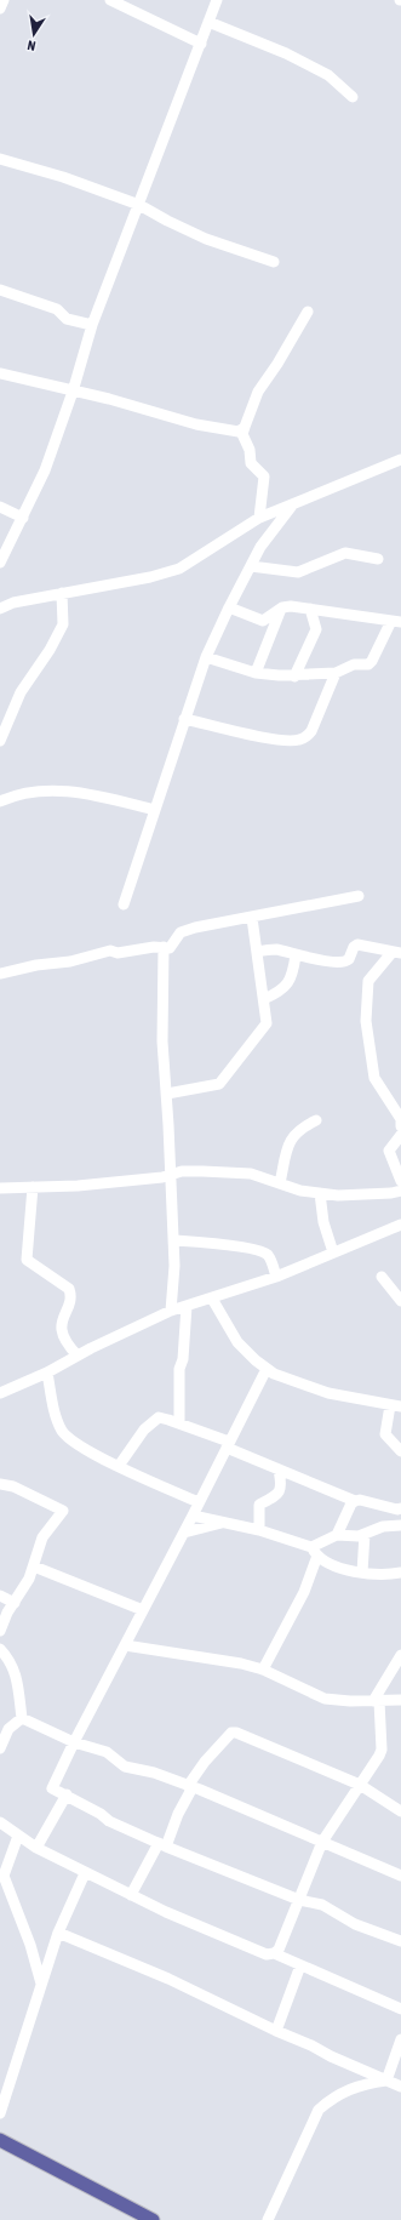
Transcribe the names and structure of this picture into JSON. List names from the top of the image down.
{
  "north": "bottom"
}
